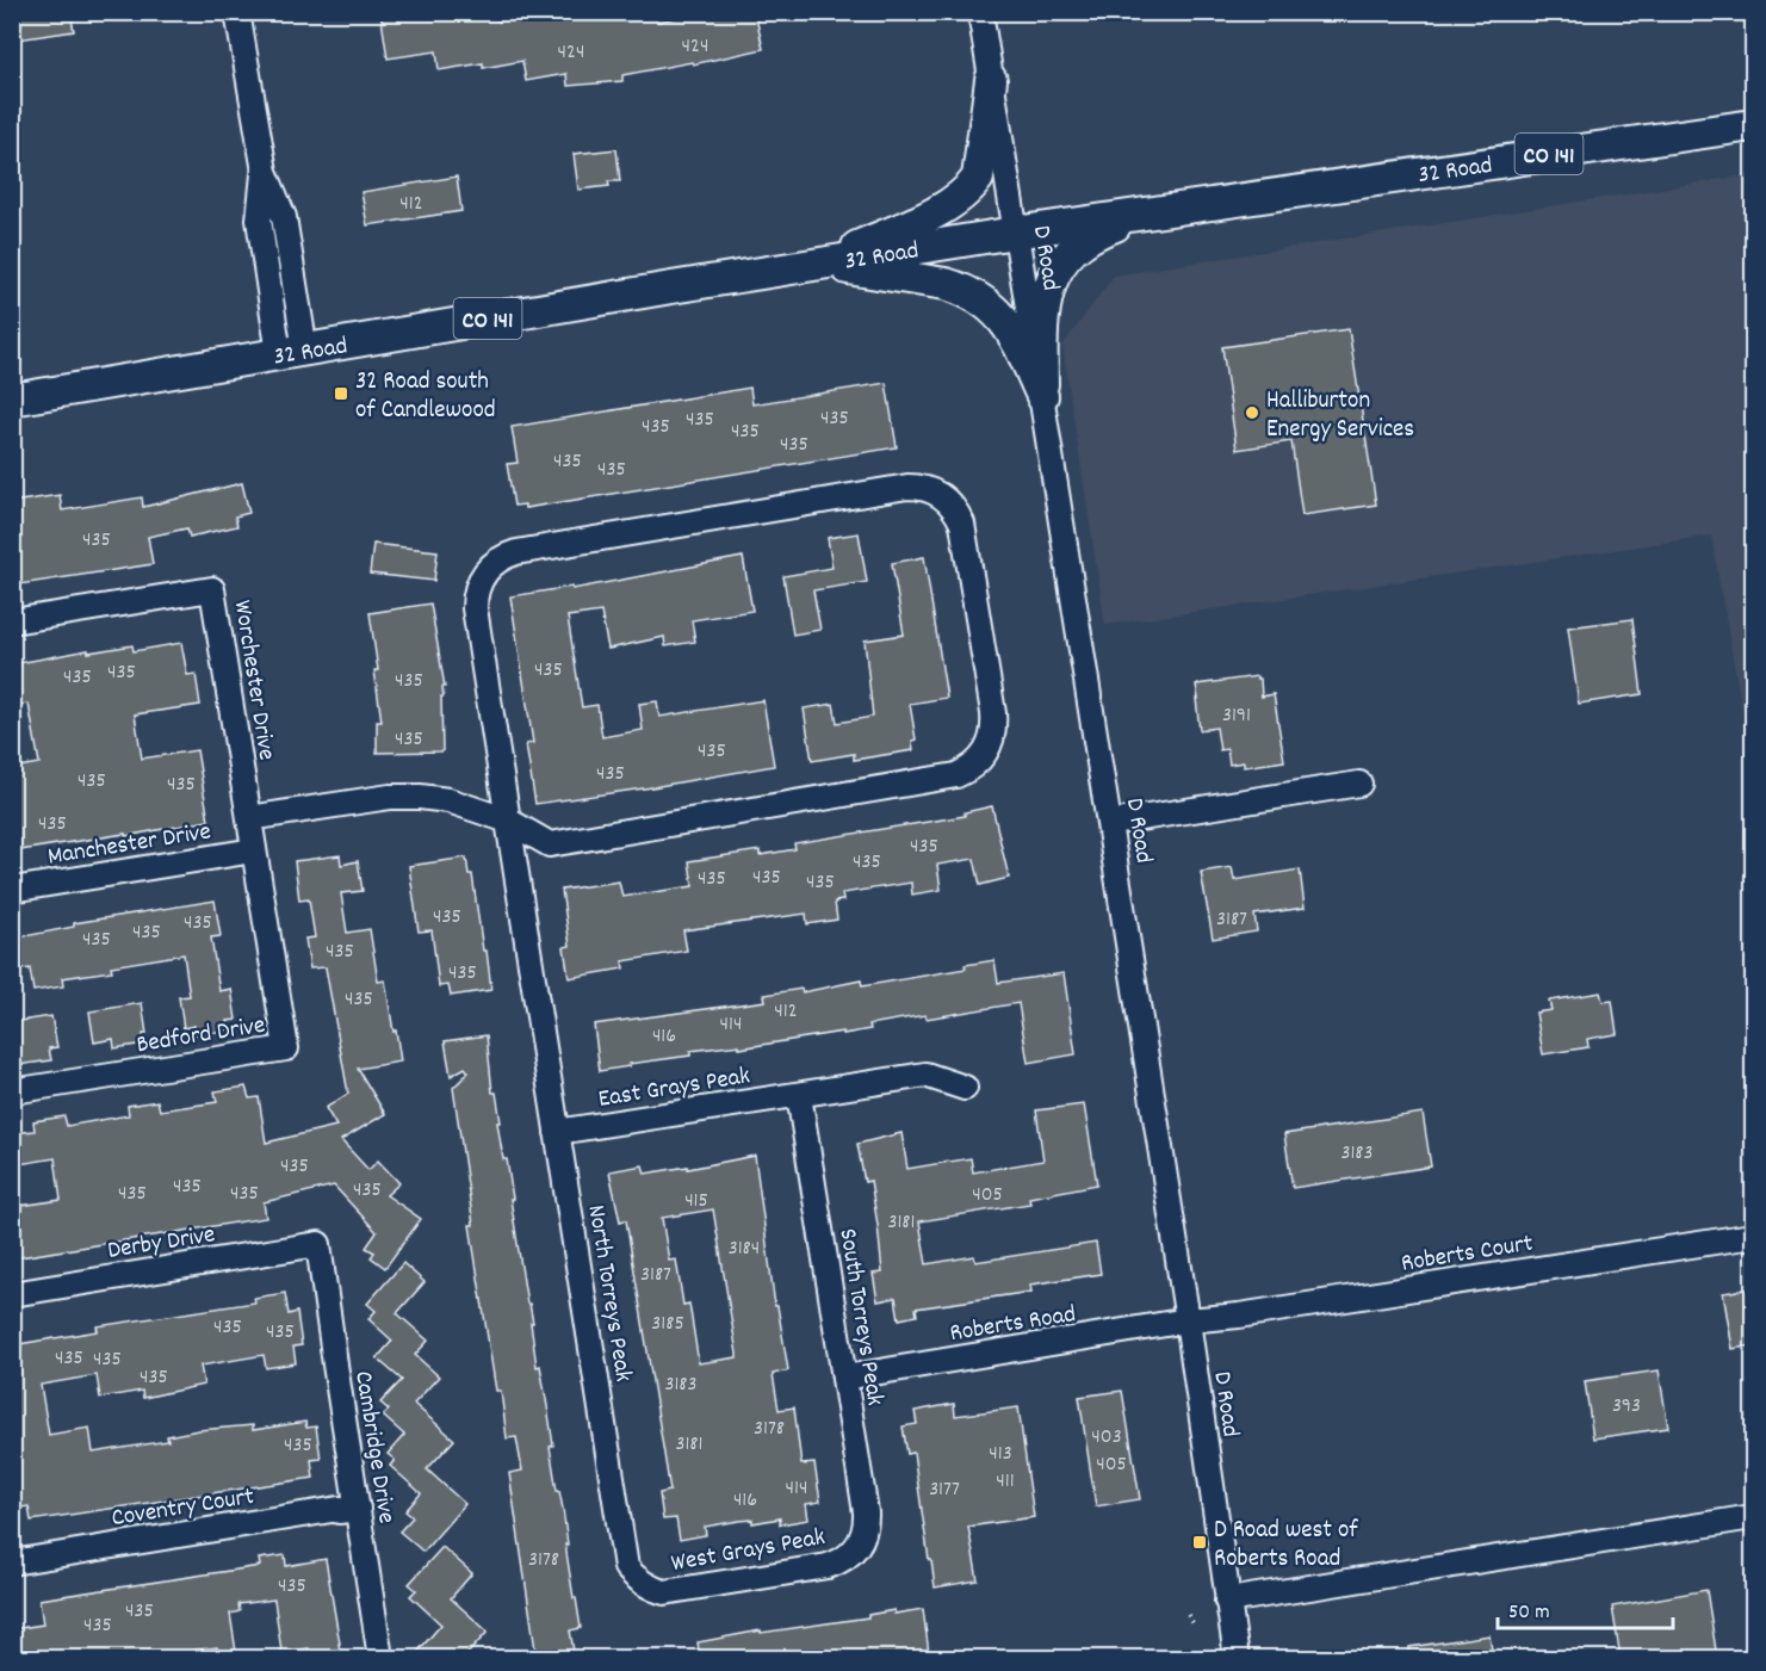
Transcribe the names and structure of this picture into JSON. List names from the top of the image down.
{
  "streets": {
    "main road": ["CO 141", "32 Road"],
    "street": [
      "D Road",
      "Worchester Drive",
      "Manchester Drive",
      "Bedford Drive",
      "East Grays Peak",
      "Derby Drive",
      "Roberts Court",
      "North Torreys Peak",
      "South Torreys Peak",
      "Roberts Road",
      "Cambridge Drive",
      "Coventry Court",
      "West Grays Peak"
    ]
  },
  "crossings": [
    ["32 Road", "D Road"],
    ["D Road", "Roberts Court"],
    ["D Road", "Roberts Road"],
    ["Worchester Drive", "Manchester Drive"],
    ["Worchester Drive", "Bedford Drive"],
    ["Manchester Drive", "Bedford Drive"],
    ["East Grays Peak", "North Torreys Peak"],
    ["East Grays Peak", "South Torreys Peak"],
    ["Derby Drive", "Cambridge Drive"],
    ["Roberts Court", "Roberts Road"],
    ["North Torreys Peak", "West Grays Peak"],
    ["South Torreys Peak", "Roberts Road"],
    ["South Torreys Peak", "West Grays Peak"],
    ["Cambridge Drive", "Coventry Court"]
  ],
  "places": {
    "transit": ["32 Road south of Candlewood", "D Road west of Roberts Road"],
    "other": ["Halliburton Energy Services"]
  },
  "house_numbers": [
    "424",
    "424",
    "412",
    "435",
    "435",
    "435",
    "435",
    "435",
    "435",
    "435",
    "435",
    "435",
    "435",
    "435",
    "435",
    "3191",
    "435",
    "435",
    "435",
    "435",
    "435",
    "435",
    "435",
    "435",
    "435",
    "435",
    "435",
    "435",
    "3187",
    "435",
    "435",
    "435",
    "435",
    "435",
    "435",
    "412",
    "414",
    "416",
    "3183",
    "435",
    "435",
    "435",
    "435",
    "435",
    "405",
    "415",
    "3181",
    "3184",
    "3187",
    "3185",
    "435",
    "435",
    "435",
    "435",
    "435",
    "3183",
    "393",
    "3178",
    "403",
    "3181",
    "435",
    "413",
    "405",
    "411",
    "414",
    "3177",
    "416",
    "3178",
    "435",
    "435",
    "435"
  ],
  "scale_bar": "50 m"
}
